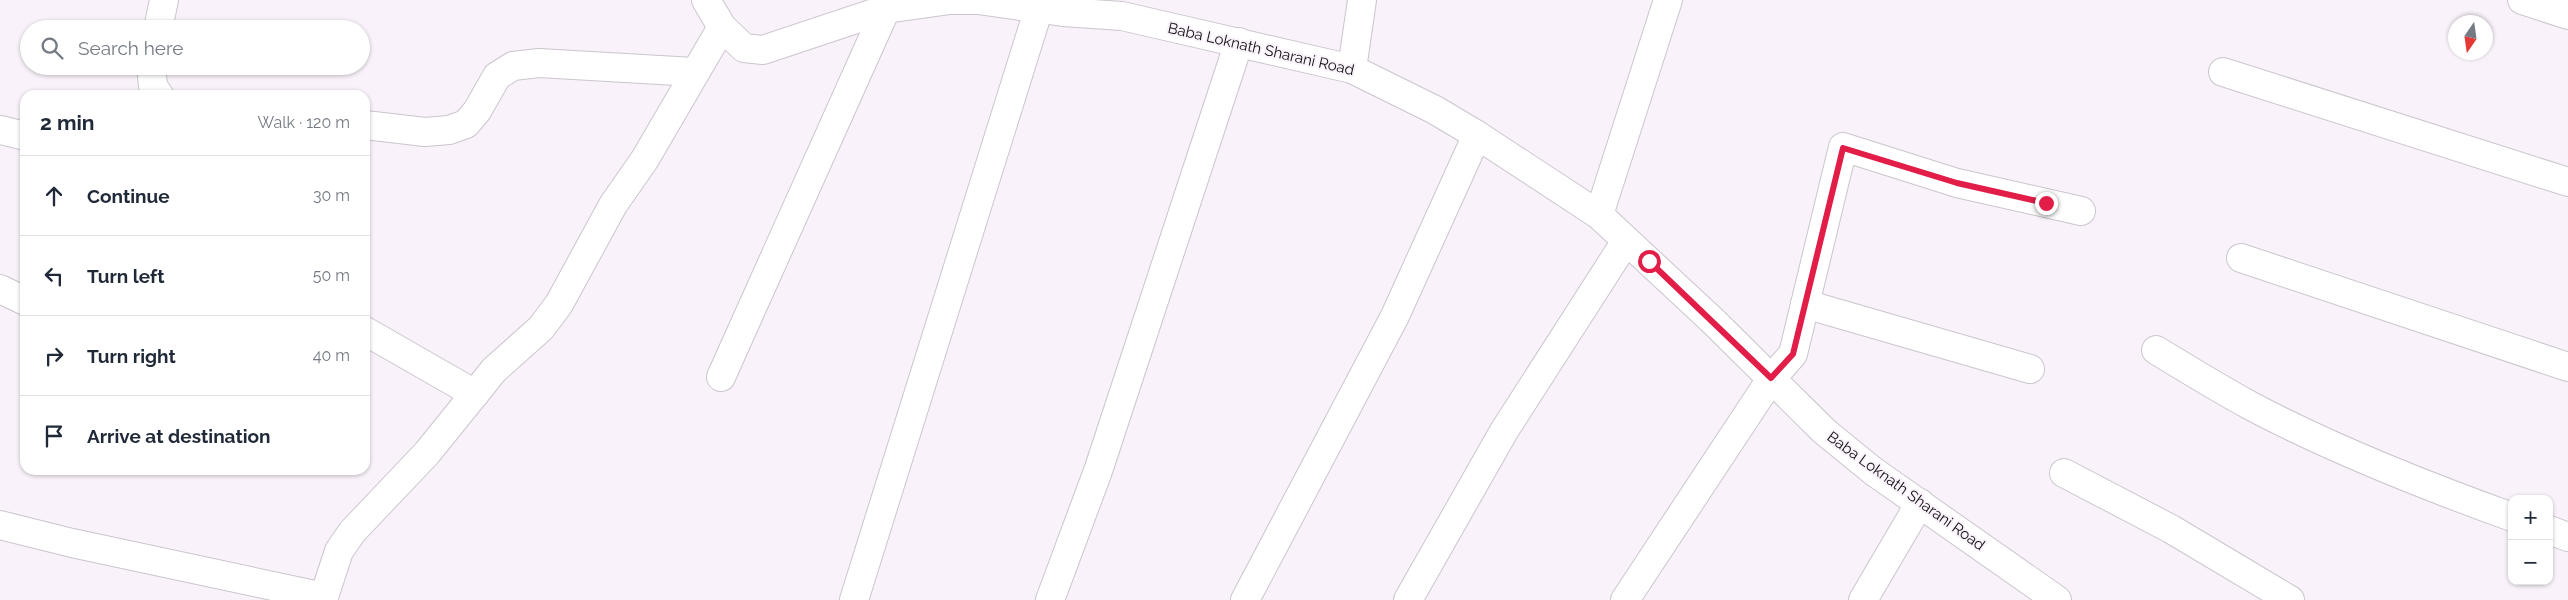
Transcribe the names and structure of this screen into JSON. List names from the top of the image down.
{
  "streets": {
    "street": ["Baba Loknath Sharani Road"]
  },
  "north": "bottom",
  "page": {
    "search": "Search here",
    "heading": ["2 min", "Walk · 120 m"],
    "list": [
      ["Continue", "30 m"],
      ["Turn left", "50 m"],
      ["Turn right", "40 m"],
      "Arrive at destination"
    ],
    "map_buttons": ["+", "−"]
  }
}
